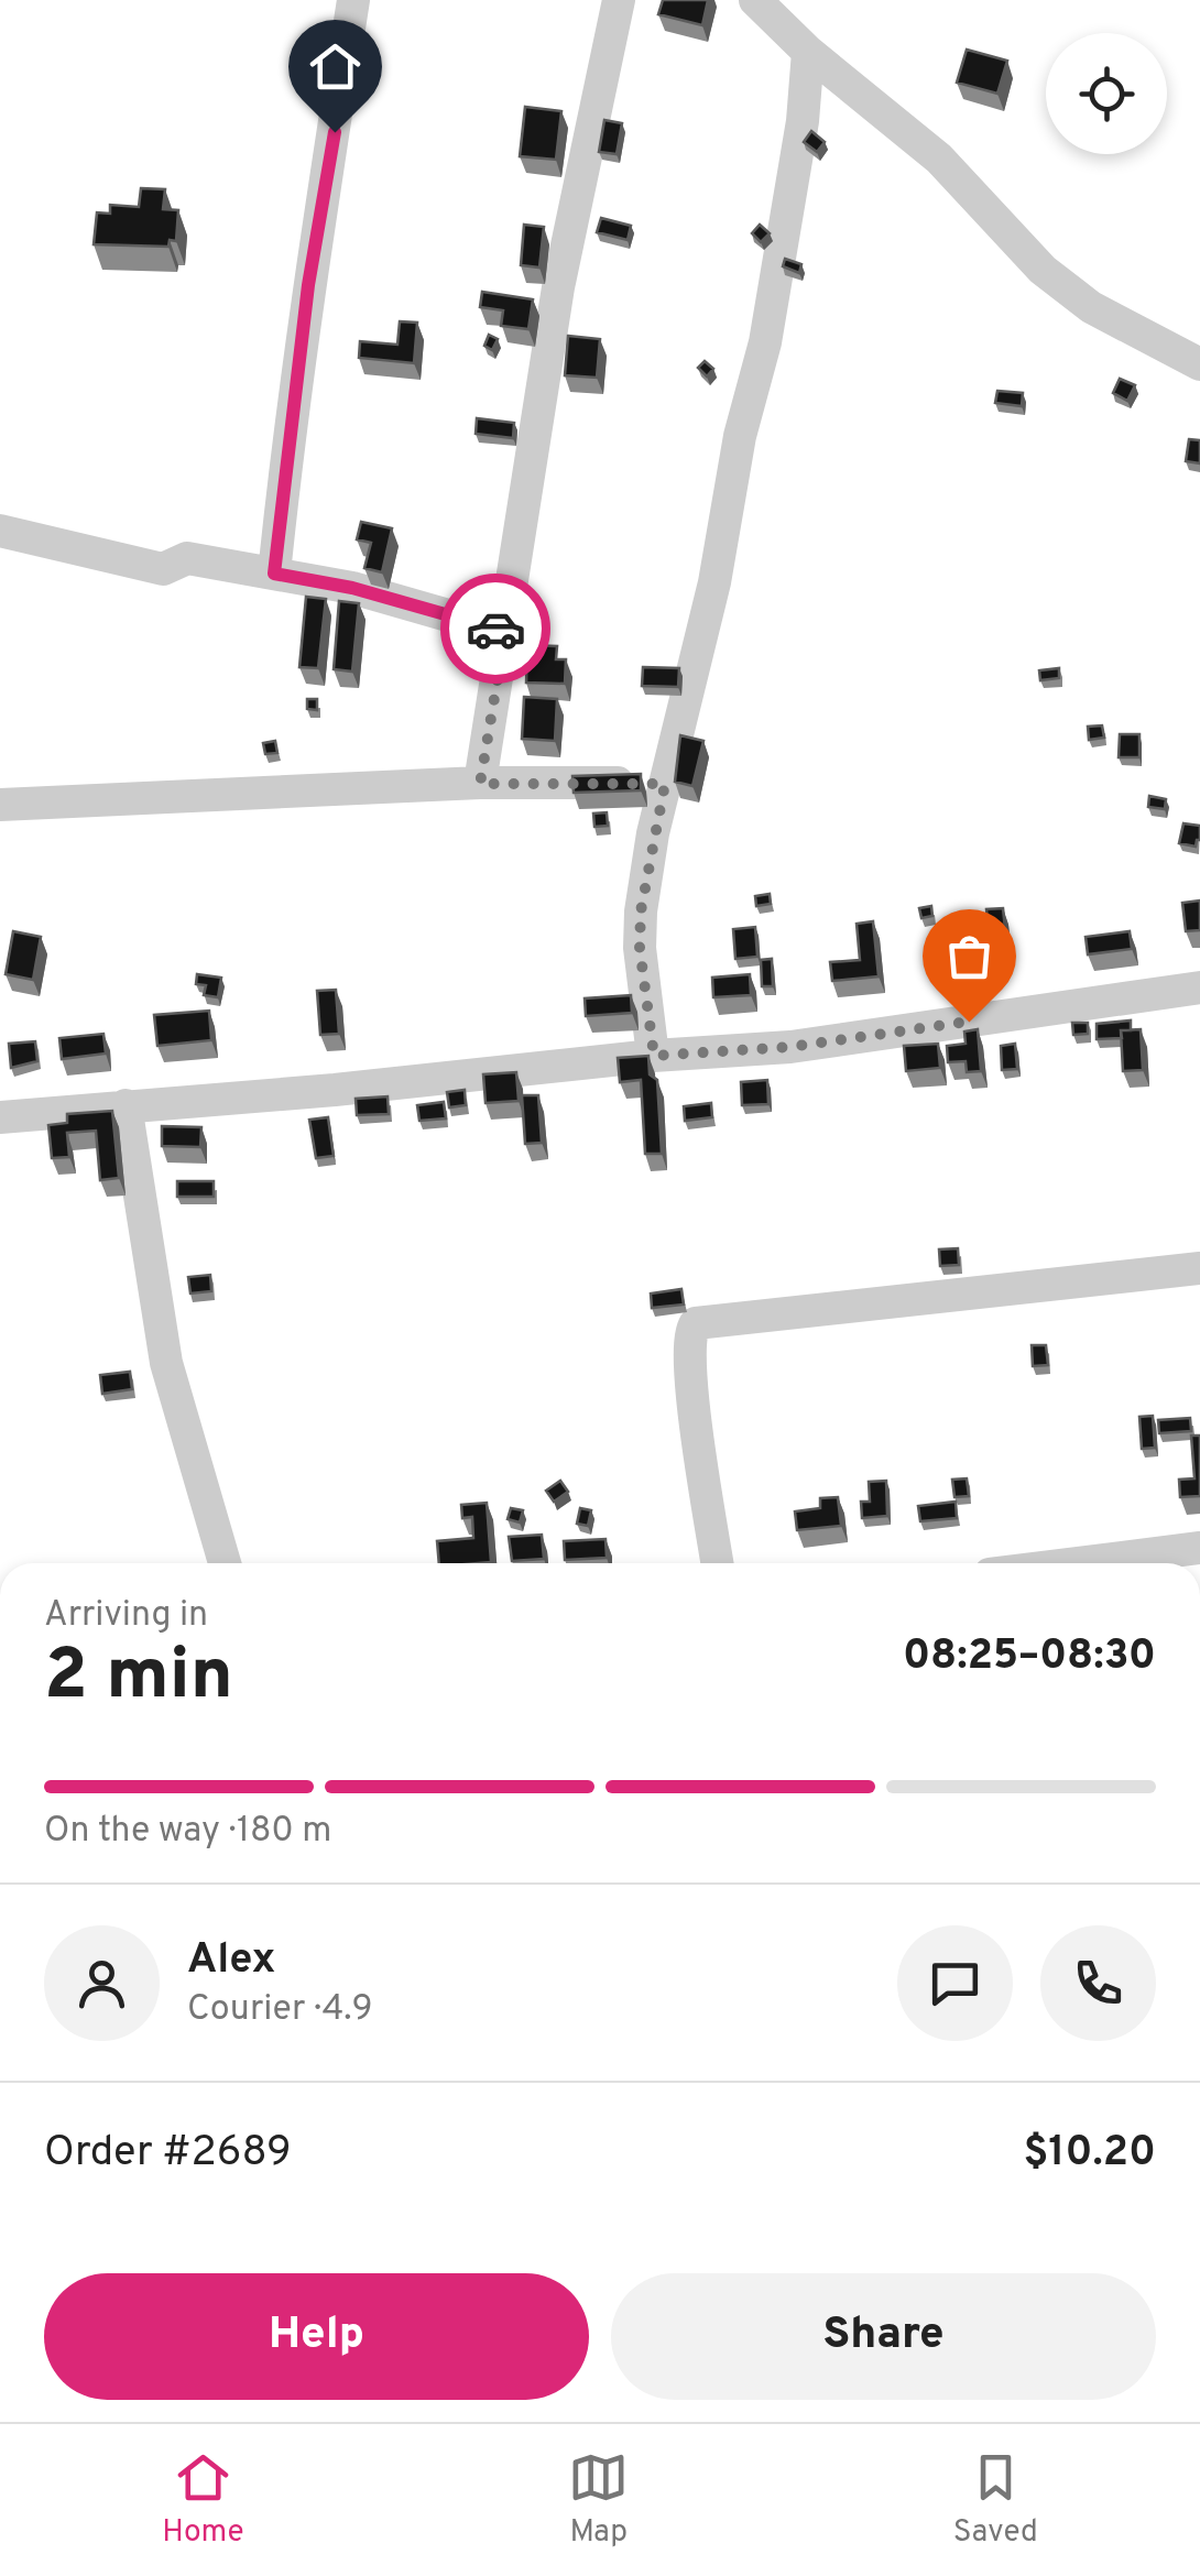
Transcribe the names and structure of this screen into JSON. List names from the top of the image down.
{
  "page": {
    "heading": ["2 min", "Arriving in", "08:25–08:30"],
    "panel": [
      "Alex",
      "Courier · 4.9",
      "Order #2689",
      "$10.20"
    ],
    "bar": "On the way · 180 m",
    "buttons": ["Help", "Share"],
    "tabs": ["Home", "Map", "Saved"]
  }
}
